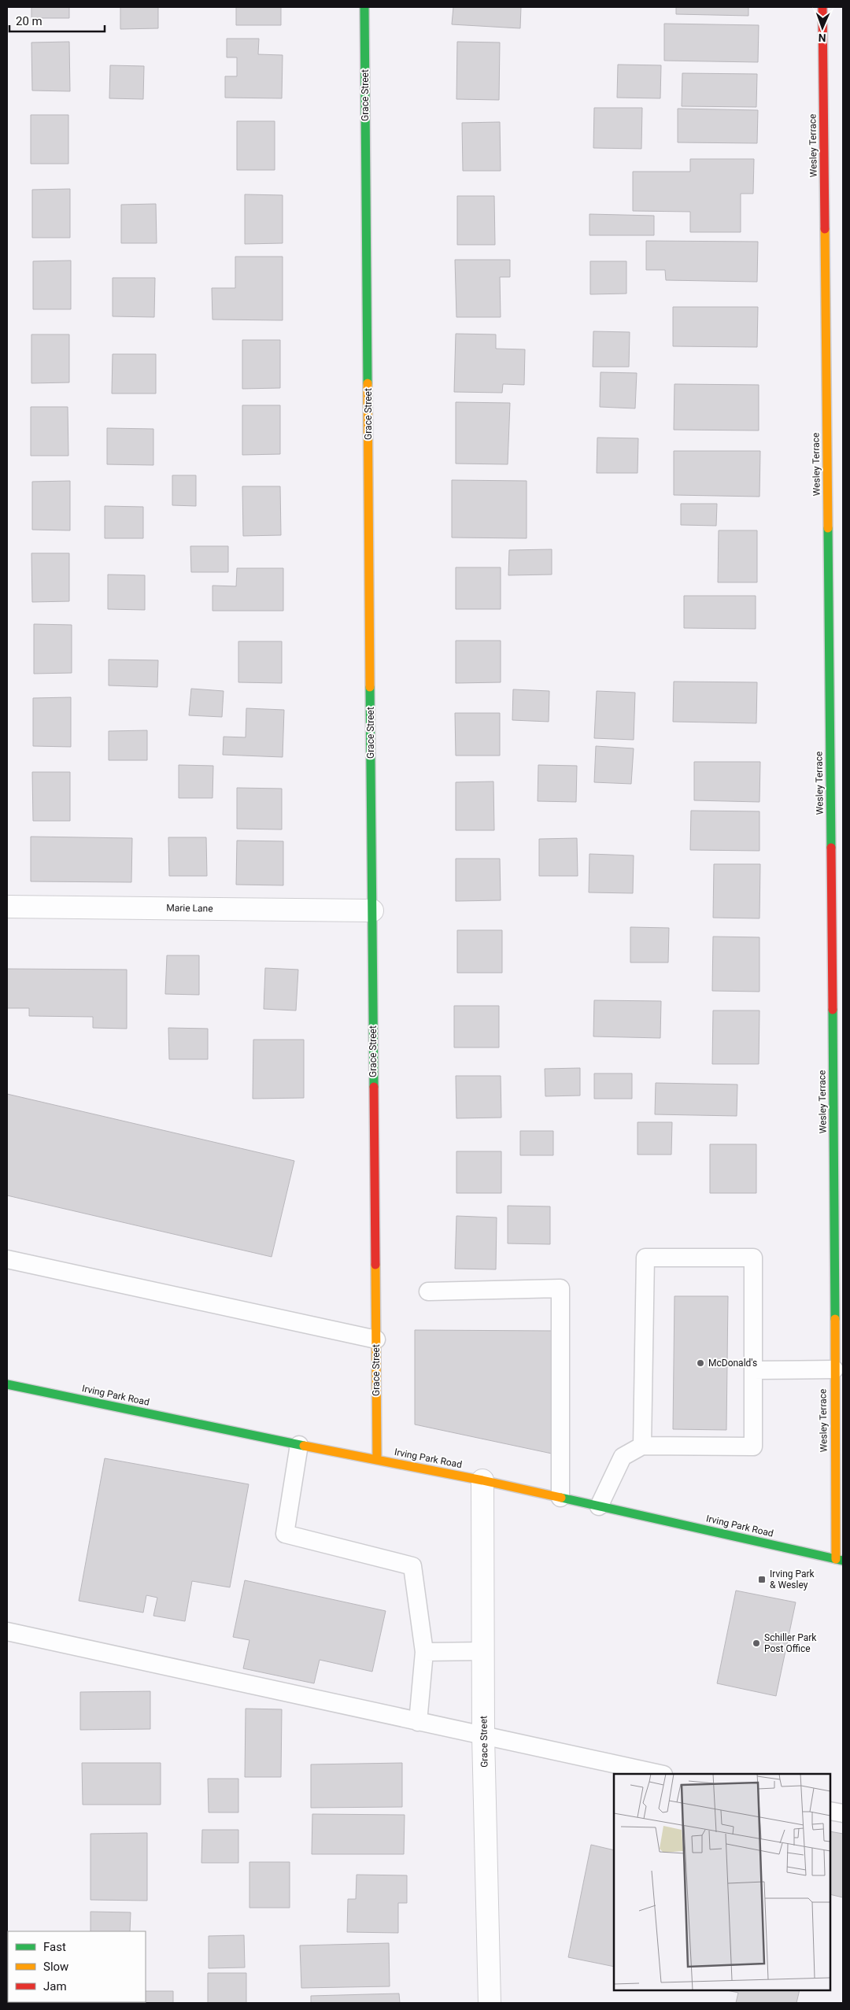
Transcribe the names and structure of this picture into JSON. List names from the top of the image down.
{
  "streets": {
    "street": [
      "Grace Street",
      "Wesley Terrace",
      "Marie Lane",
      "Irving Park Road"
    ]
  },
  "crossings": [
    ["Grace Street", "Marie Lane"],
    ["Grace Street", "Irving Park Road"],
    ["Wesley Terrace", "Irving Park Road"]
  ],
  "places": {
    "other": ["McDonald's", "Schiller Park Post Office"],
    "transit": ["Irving Park & Wesley"]
  },
  "legend": ["Fast", "Slow", "Jam"],
  "scale_bar": "20 m",
  "north": "bottom"
}
